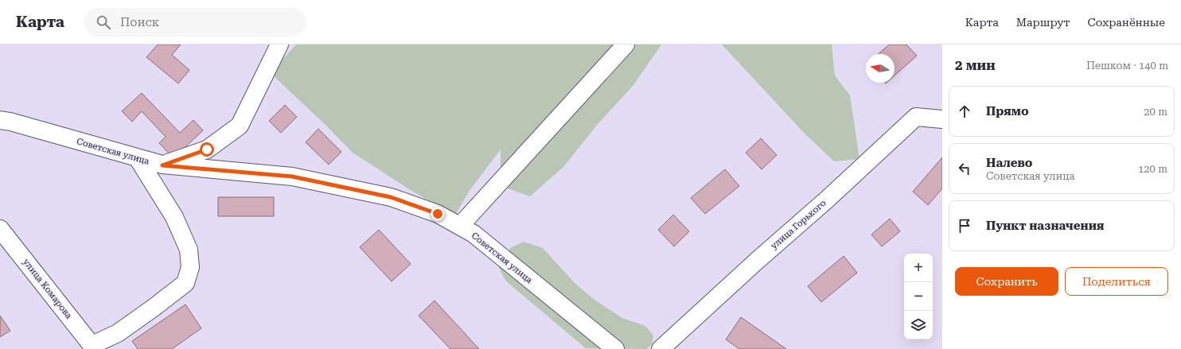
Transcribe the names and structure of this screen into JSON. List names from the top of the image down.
{
  "streets": {
    "street": ["Советская улица", "улица Горького", "улица Комарова"]
  },
  "north": "left",
  "page": {
    "header": "Карта",
    "search": "Поиск",
    "nav": ["Карта", "Маршрут", "Сохранённые"],
    "heading": ["2 мин", "Пешком · 140 m"],
    "list": [
      ["Прямо", "20 m"],
      ["Налево", "Советская улица", "120 m"],
      "Пункт назначения"
    ],
    "map_buttons": ["+", "−"],
    "buttons": ["Сохранить", "Поделиться"]
  }
}
